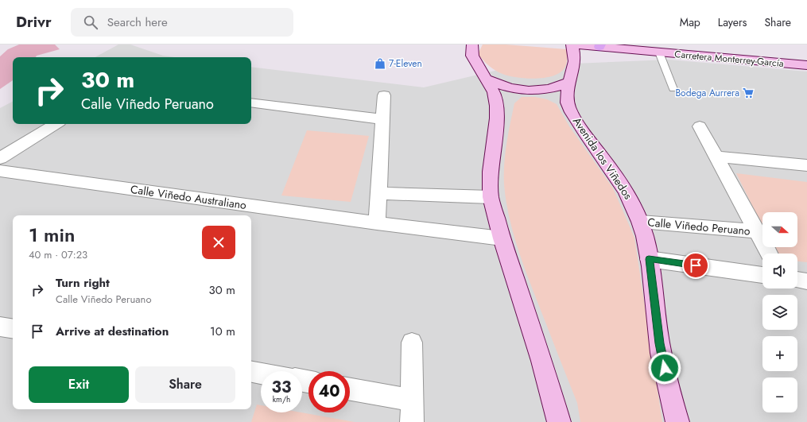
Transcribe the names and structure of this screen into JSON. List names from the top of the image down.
{
  "streets": {
    "street": [
      "Carretera Monterrey-García",
      "Avenida los Viñedos",
      "Calle Viñedo Australiano",
      "Calle Viñedo Peruano"
    ]
  },
  "crossings": [
    ["Avenida los Viñedos", "Calle Viñedo Peruano"]
  ],
  "places": {
    "shop": ["7-Eleven"],
    "supermarket": ["Bodega Aurrera"]
  },
  "north": "right",
  "page": {
    "header": "Drivr",
    "search": "Search here",
    "nav": ["Map", "Layers", "Share"],
    "turn": ["30 m", "Calle Viñedo Peruano"],
    "map_buttons": ["+", "−"],
    "heading": ["1 min", "40 m · 07:23"],
    "list": [
      {
        "name": "Turn right",
        "note": "Calle Viñedo Peruano",
        "value": "30 m"
      },
      {
        "name": "Arrive at destination",
        "value": "10 m"
      }
    ],
    "buttons": ["Exit", "Share"],
    "speed": "33 km/h",
    "limit": "40"
  }
}
